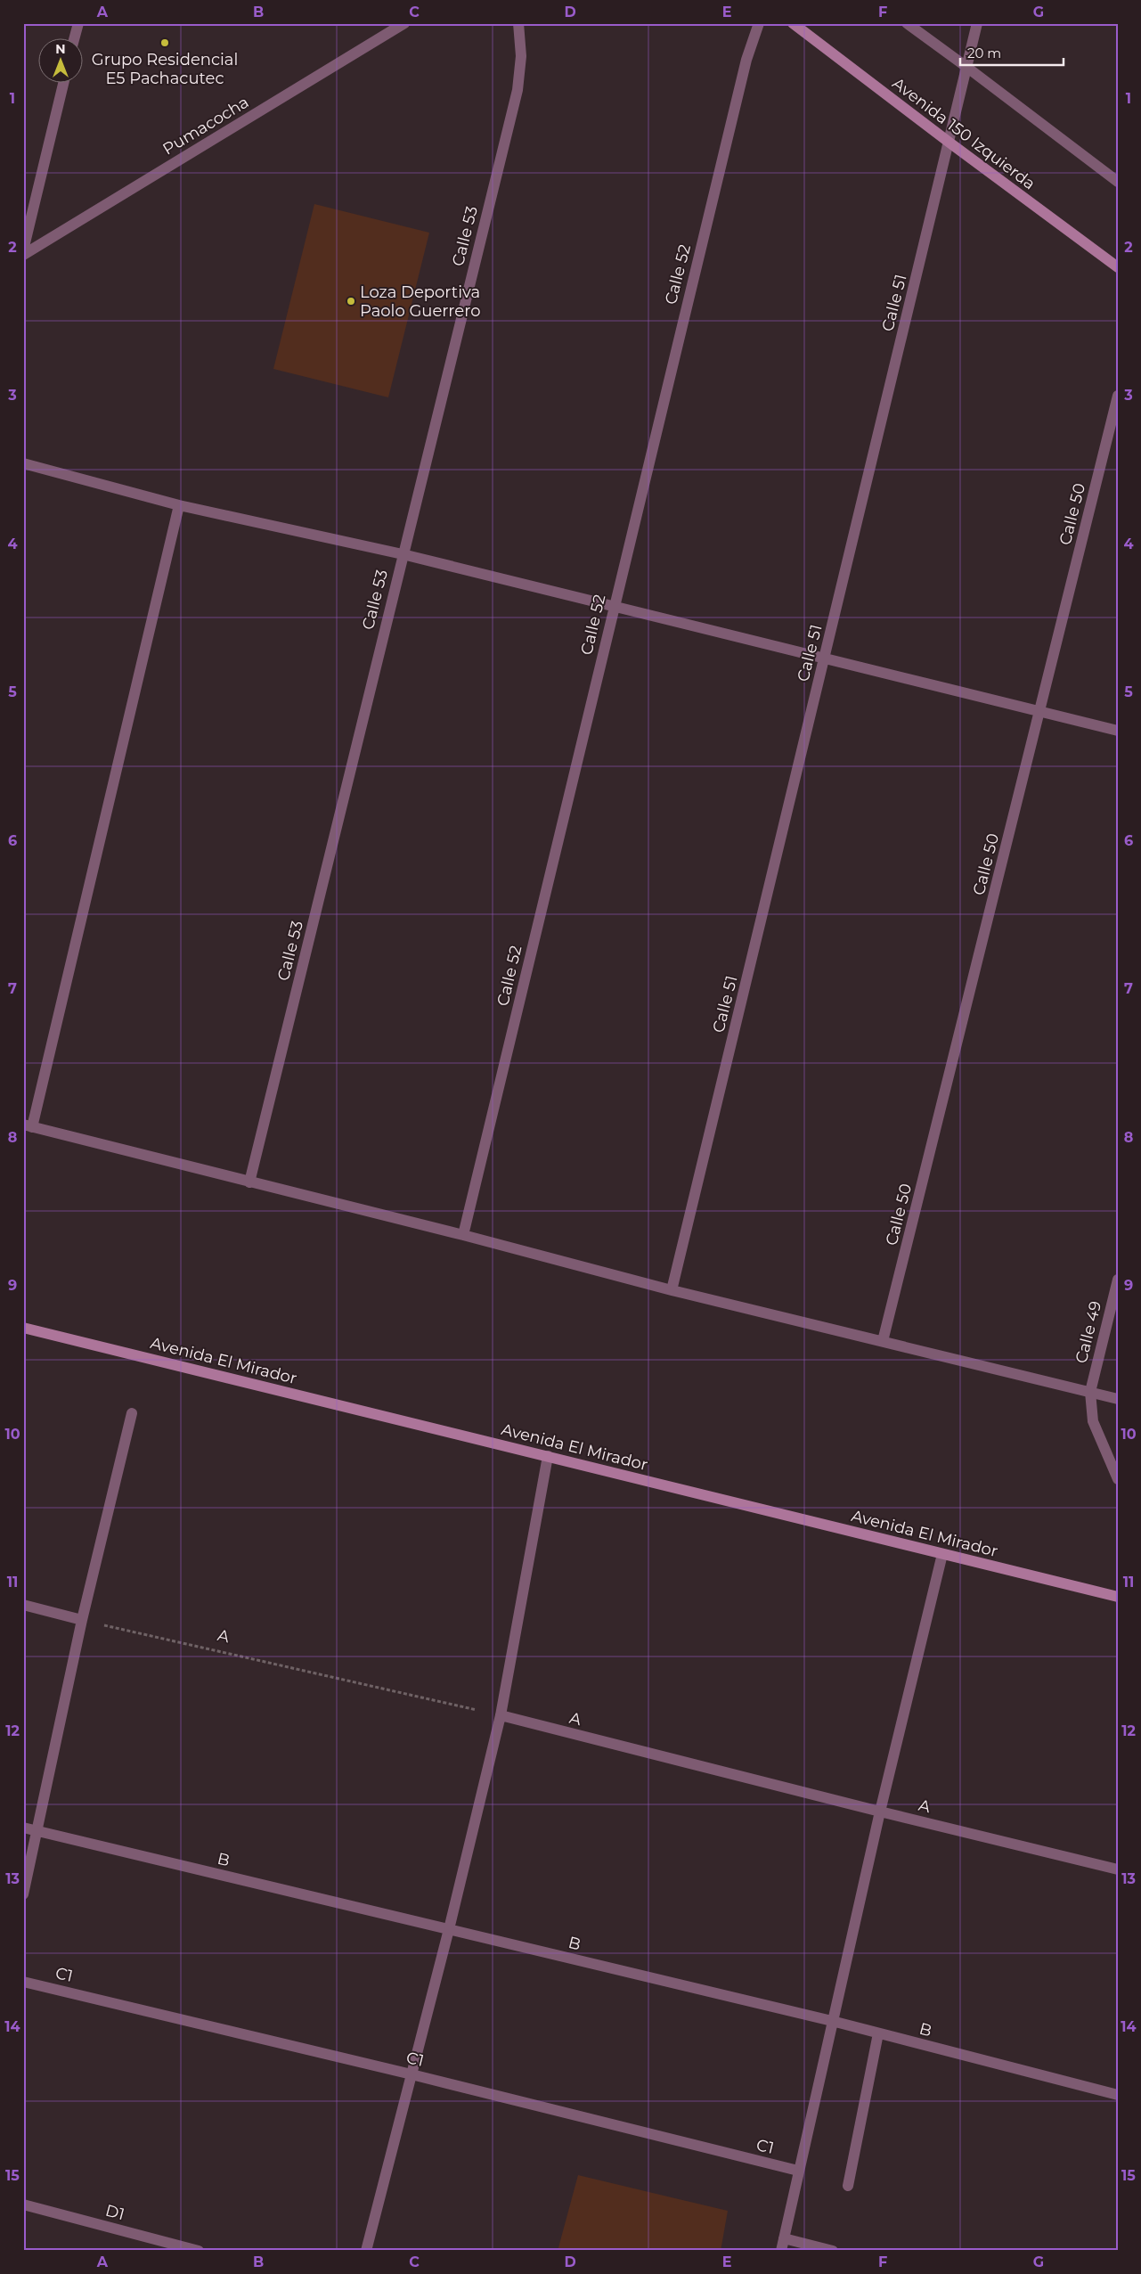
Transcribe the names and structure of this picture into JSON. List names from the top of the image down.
{
  "streets": {
    "street": [
      "Pumacocha",
      "Avenida 150 Izquierda",
      "Calle 53",
      "Calle 52",
      "Calle 51",
      "Calle 50",
      "Calle 49",
      "Avenida El Mirador",
      "A",
      "B",
      "C1",
      "D1"
    ]
  },
  "crossings": [
    ["Avenida 150 Izquierda", "Calle 51"]
  ],
  "places": ["Grupo Residencial E5 Pachacutec", "Loza Deportiva Paolo Guerrero"],
  "scale_bar": "20 m",
  "north": "top",
  "grid": {
    "columns": [
      "A",
      "B",
      "C",
      "D",
      "E",
      "F",
      "G"
    ],
    "rows": [
      "1",
      "2",
      "3",
      "4",
      "5",
      "6",
      "7",
      "8",
      "9",
      "10",
      "11",
      "12",
      "13",
      "14",
      "15"
    ]
  }
}
